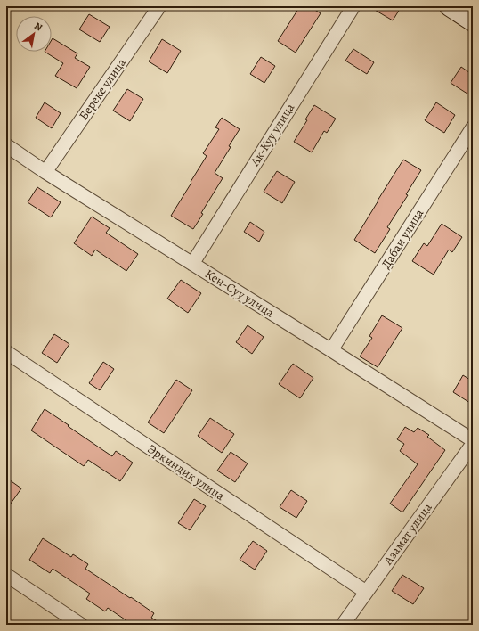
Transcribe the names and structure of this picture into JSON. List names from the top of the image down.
{
  "streets": {
    "street": [
      "Береке улица",
      "Ак-Куу улица",
      "Дабан улица",
      "Кен-Суу улица",
      "Эркиндик улица",
      "Азамат улица"
    ]
  },
  "crossings": [
    ["Береке улица", "Кен-Суу улица"],
    ["Ак-Куу улица", "Кен-Суу улица"],
    ["Дабан улица", "Кен-Суу улица"],
    ["Эркиндик улица", "Азамат улица"]
  ],
  "north": "top right"
}
